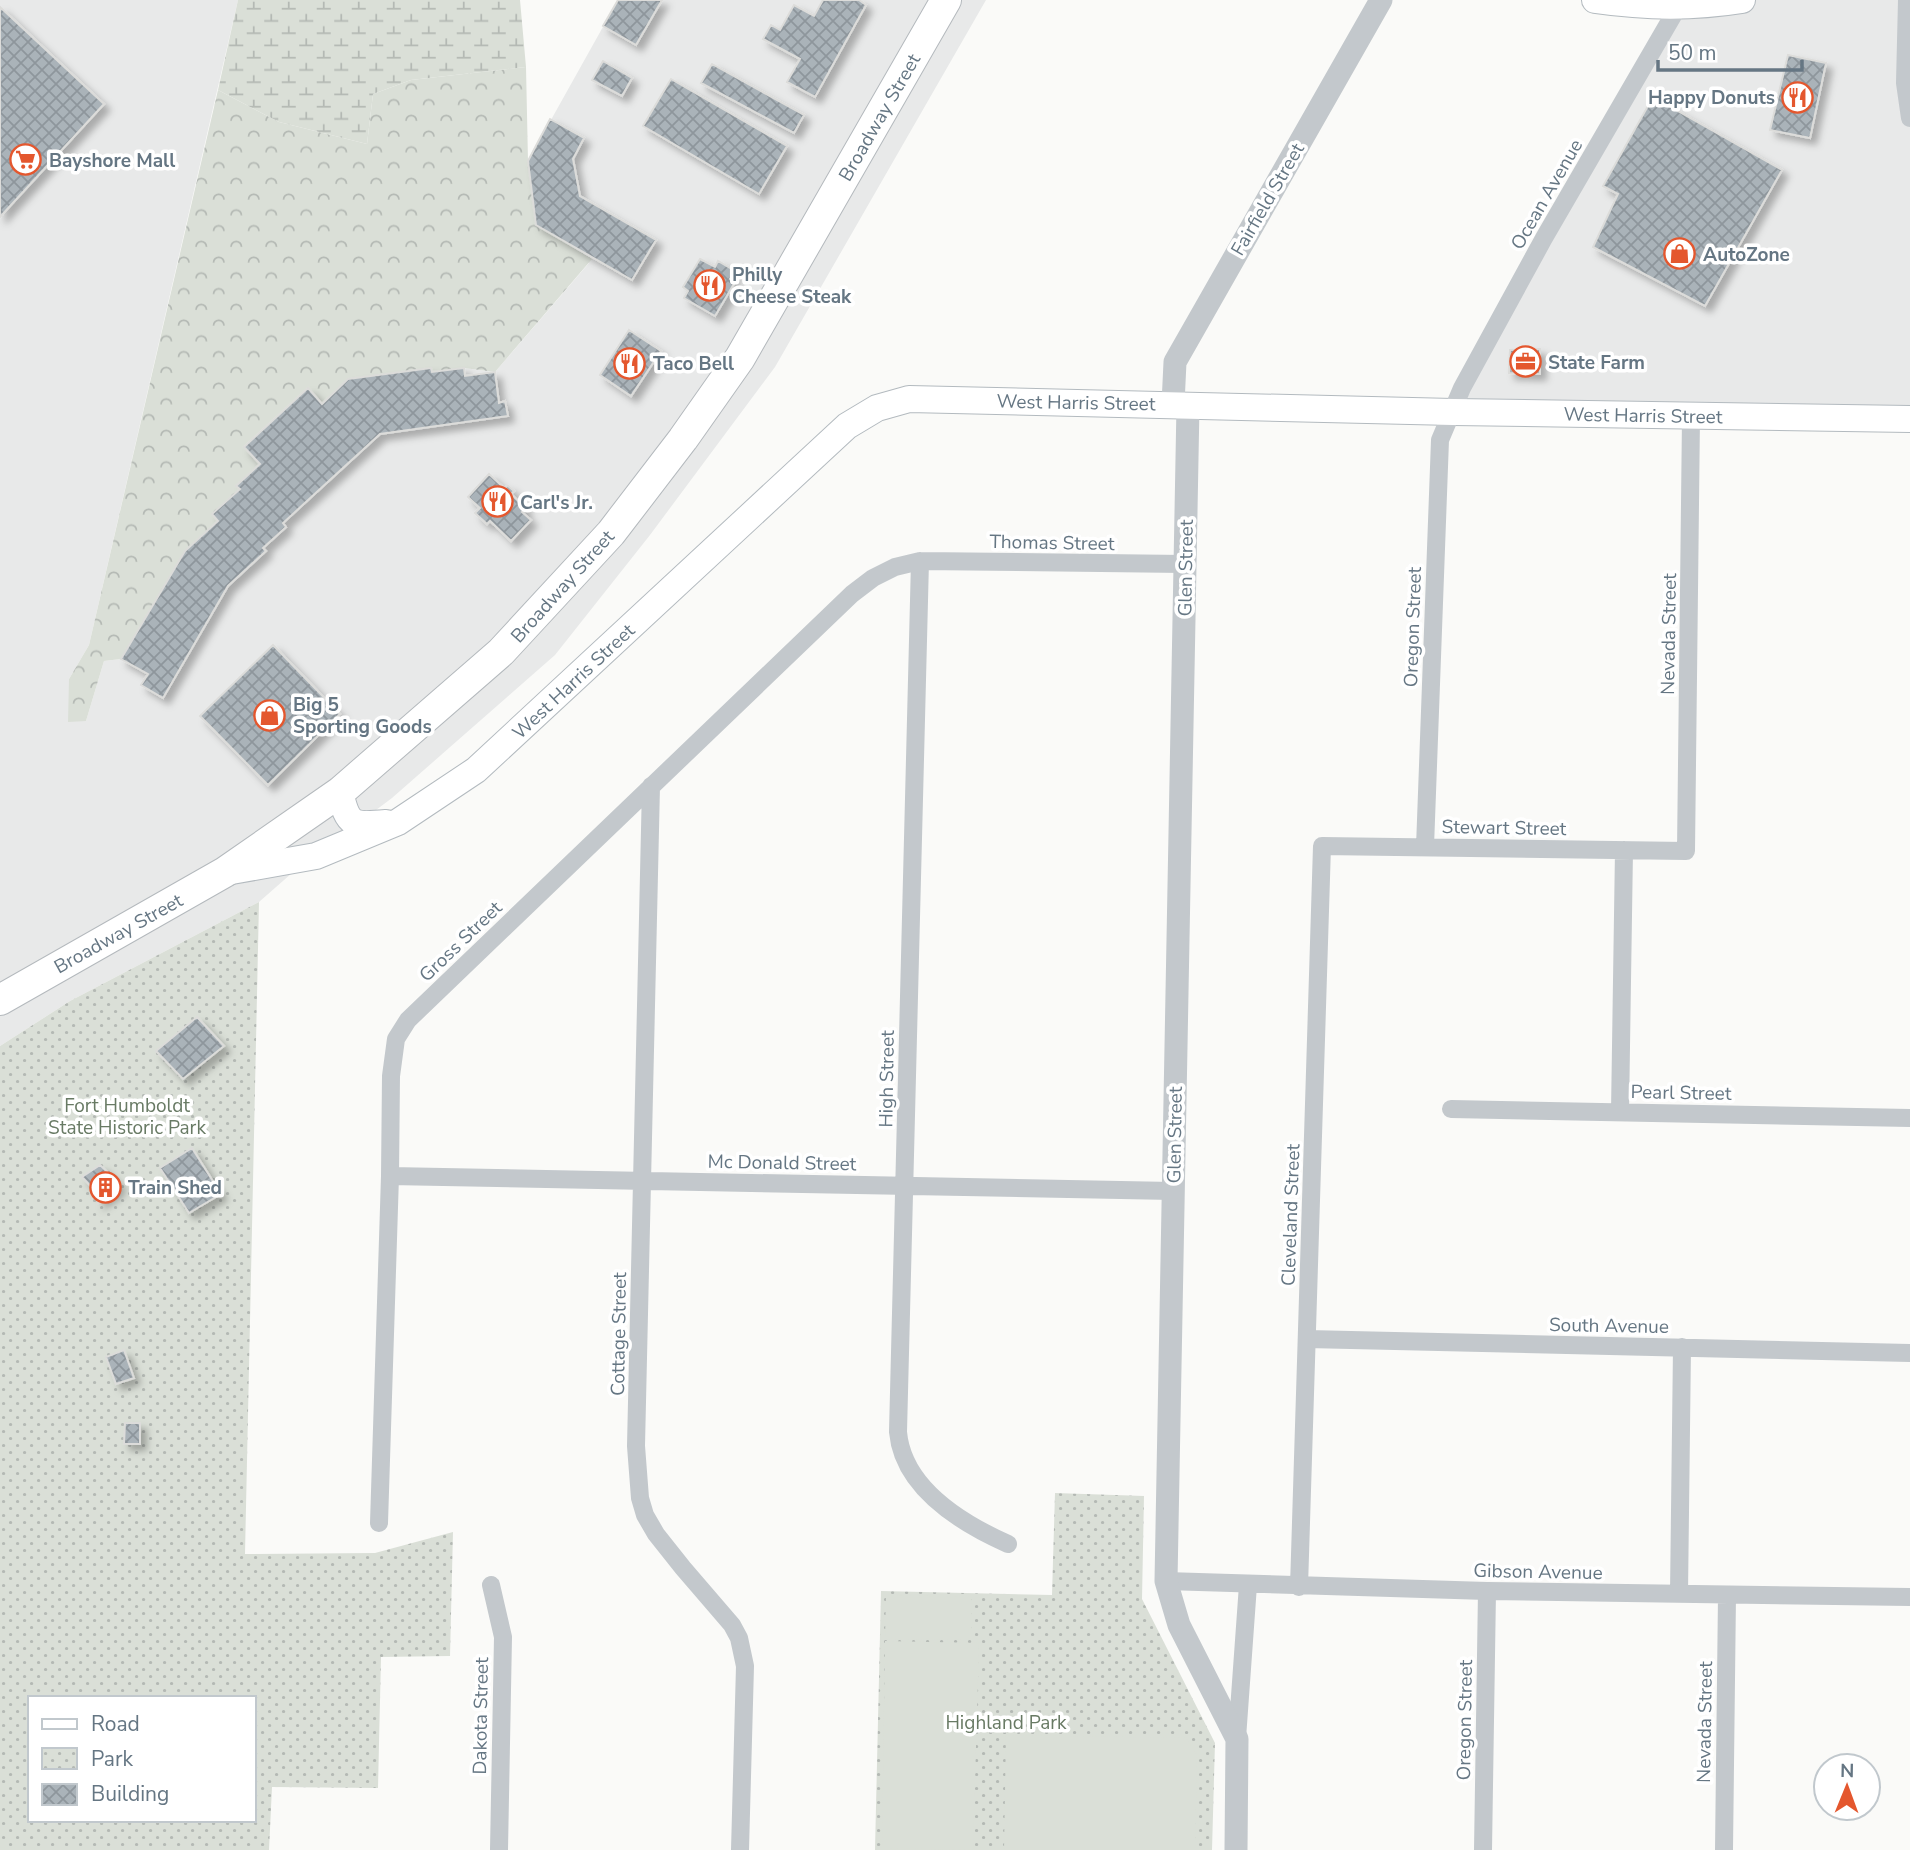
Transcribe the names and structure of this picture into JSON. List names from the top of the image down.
{
  "streets": {
    "highway": ["Broadway Street"],
    "main road": ["West Harris Street"],
    "street": [
      "Ocean Avenue",
      "Fairfield Street",
      "Thomas Street",
      "Glen Street",
      "Oregon Street",
      "Nevada Street",
      "Stewart Street",
      "Gross Street",
      "High Street",
      "Pearl Street",
      "Mc Donald Street",
      "Cleveland Street",
      "South Avenue",
      "Cottage Street",
      "Gibson Avenue",
      "Dakota Street"
    ]
  },
  "crossings": [
    ["Broadway Street", "West Harris Street"],
    ["Ocean Avenue", "West Harris Street"],
    ["Ocean Avenue", "Oregon Street"],
    ["Fairfield Street", "West Harris Street"],
    ["Fairfield Street", "Glen Street"],
    ["West Harris Street", "Glen Street"],
    ["West Harris Street", "Oregon Street"],
    ["West Harris Street", "Nevada Street"],
    ["Thomas Street", "Glen Street"],
    ["Thomas Street", "Gross Street"],
    ["Thomas Street", "High Street"],
    ["Glen Street", "Mc Donald Street"],
    ["Glen Street", "Gibson Avenue"],
    ["Oregon Street", "Stewart Street"],
    ["Oregon Street", "Gibson Avenue"],
    ["Nevada Street", "Stewart Street"],
    ["Nevada Street", "Gibson Avenue"],
    ["Stewart Street", "Cleveland Street"],
    ["Gross Street", "High Street"],
    ["Gross Street", "Mc Donald Street"],
    ["Gross Street", "Cottage Street"],
    ["High Street", "Mc Donald Street"],
    ["Mc Donald Street", "Cottage Street"],
    ["Cleveland Street", "South Avenue"],
    ["Cleveland Street", "Gibson Avenue"]
  ],
  "parks": ["Fort Humboldt State Historic Park", "Highland Park"],
  "places": {
    "restaurant": [
      "Happy Donuts",
      "Philly Cheese Steak",
      "Taco Bell",
      "Carl's Jr."
    ],
    "supermarket": ["Bayshore Mall"],
    "shop": ["AutoZone", "Big 5 Sporting Goods"],
    "office": ["State Farm"],
    "building": ["Train Shed"]
  },
  "legend": ["Road", "Park", "Building"],
  "scale_bar": "50 m",
  "north": "top"
}
